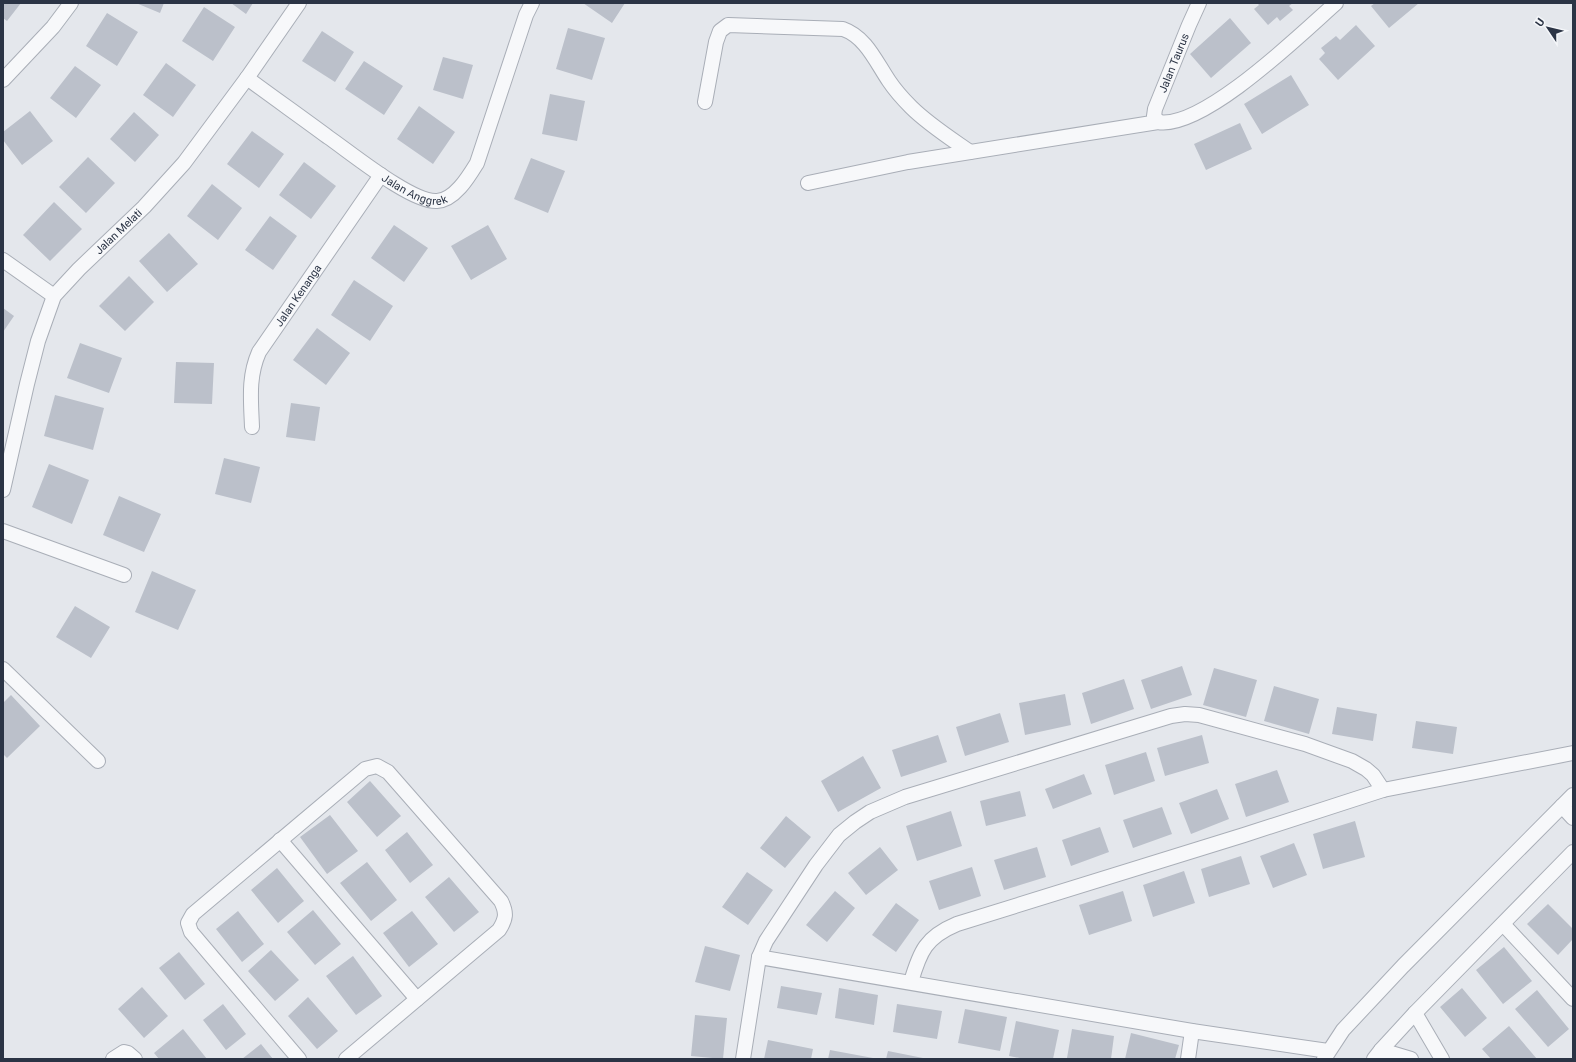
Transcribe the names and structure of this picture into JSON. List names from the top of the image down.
{
  "streets": {
    "street": [
      "Jalan Taurus",
      "Jalan Anggrek",
      "Jalan Melati",
      "Jalan Kenanga"
    ]
  },
  "crossings": [
    ["Jalan Anggrek", "Jalan Melati"],
    ["Jalan Anggrek", "Jalan Kenanga"]
  ],
  "north": "top left"
}
